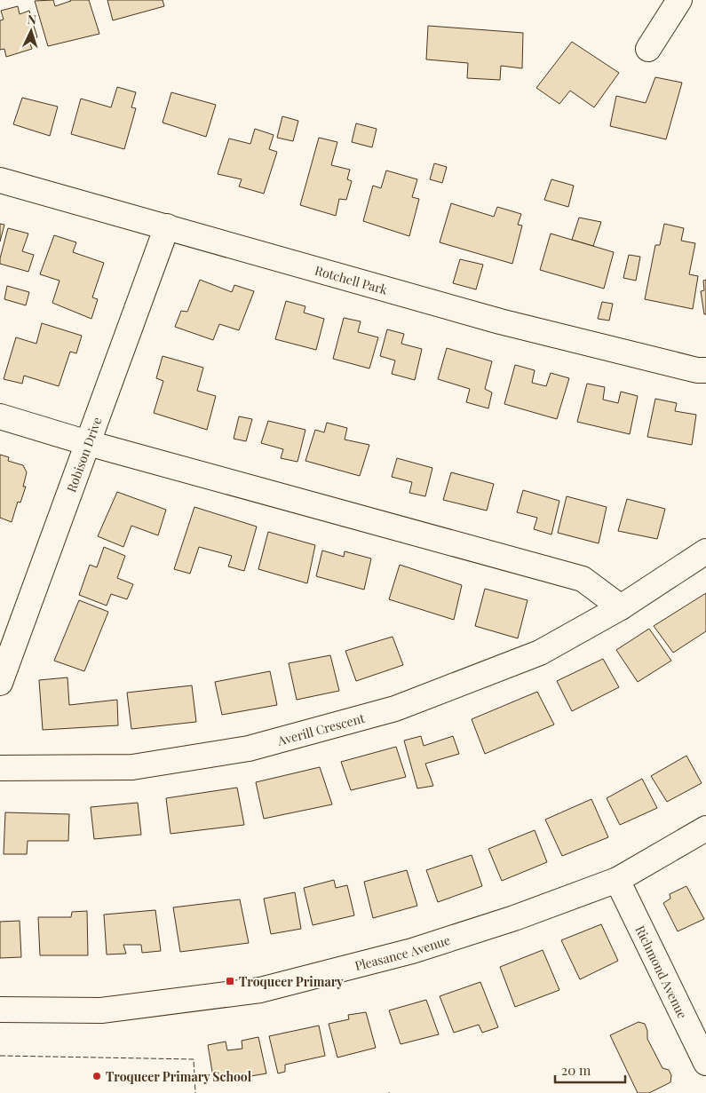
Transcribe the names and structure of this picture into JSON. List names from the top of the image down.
{
  "streets": {
    "street": [
      "Rotchell Park",
      "Robison Drive",
      "Averill Crescent",
      "Pleasance Avenue",
      "Richmond Avenue"
    ]
  },
  "crossings": [
    ["Rotchell Park", "Robison Drive"],
    ["Pleasance Avenue", "Richmond Avenue"]
  ],
  "places": {
    "transit": ["Troqueer Primary"],
    "other": ["Troqueer Primary School"]
  },
  "scale_bar": "20 m",
  "north": "top"
}
